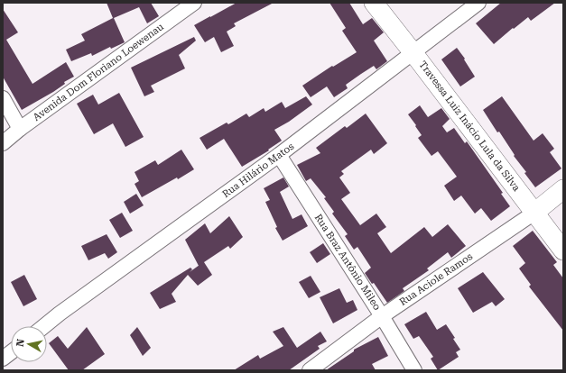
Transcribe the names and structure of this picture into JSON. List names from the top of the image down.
{
  "streets": {
    "street": [
      "Avenida Dom Floriano Loewenau",
      "Travessa Luiz Inácio Lula da Silva",
      "Rua Hilário Matos",
      "Rua Braz Antônio Mileo",
      "Rua Aciole Ramos"
    ]
  },
  "crossings": [
    ["Travessa Luiz Inácio Lula da Silva", "Rua Hilário Matos"],
    ["Travessa Luiz Inácio Lula da Silva", "Rua Aciole Ramos"],
    ["Rua Hilário Matos", "Rua Braz Antônio Mileo"],
    ["Rua Braz Antônio Mileo", "Rua Aciole Ramos"]
  ],
  "north": "left"
}
